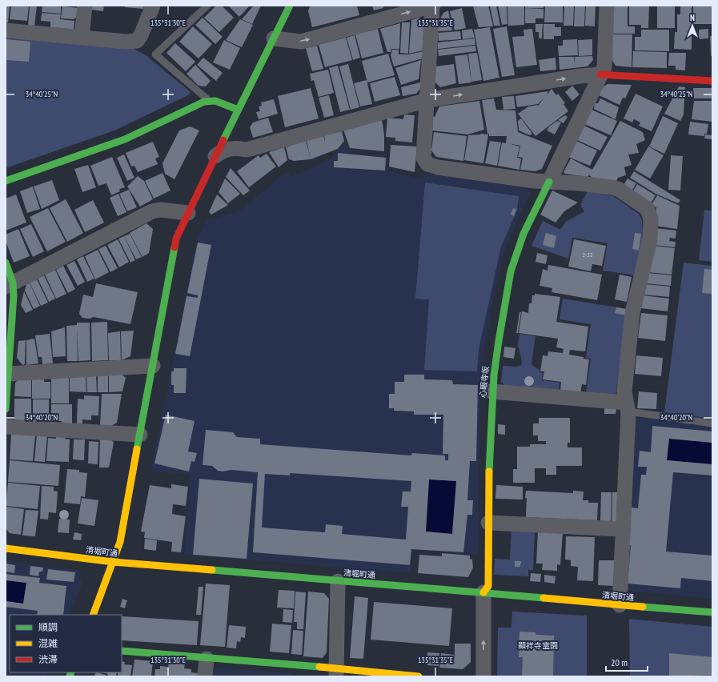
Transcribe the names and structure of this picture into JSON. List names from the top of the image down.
{
  "streets": {
    "street": ["心眼寺坂", "清堀町通"]
  },
  "crossings": [
    ["心眼寺坂", "清堀町通"]
  ],
  "parks": ["顯祥寺霊園"],
  "house_numbers": ["2-22"],
  "legend": ["順調", "混雑", "渋滞"],
  "scale_bar": "20 m",
  "north": "top",
  "coordinates": [
    "135°31'30\"E",
    "135°31'35\"E",
    "34°40'25\"N",
    "34°40'20\"N"
  ]
}
